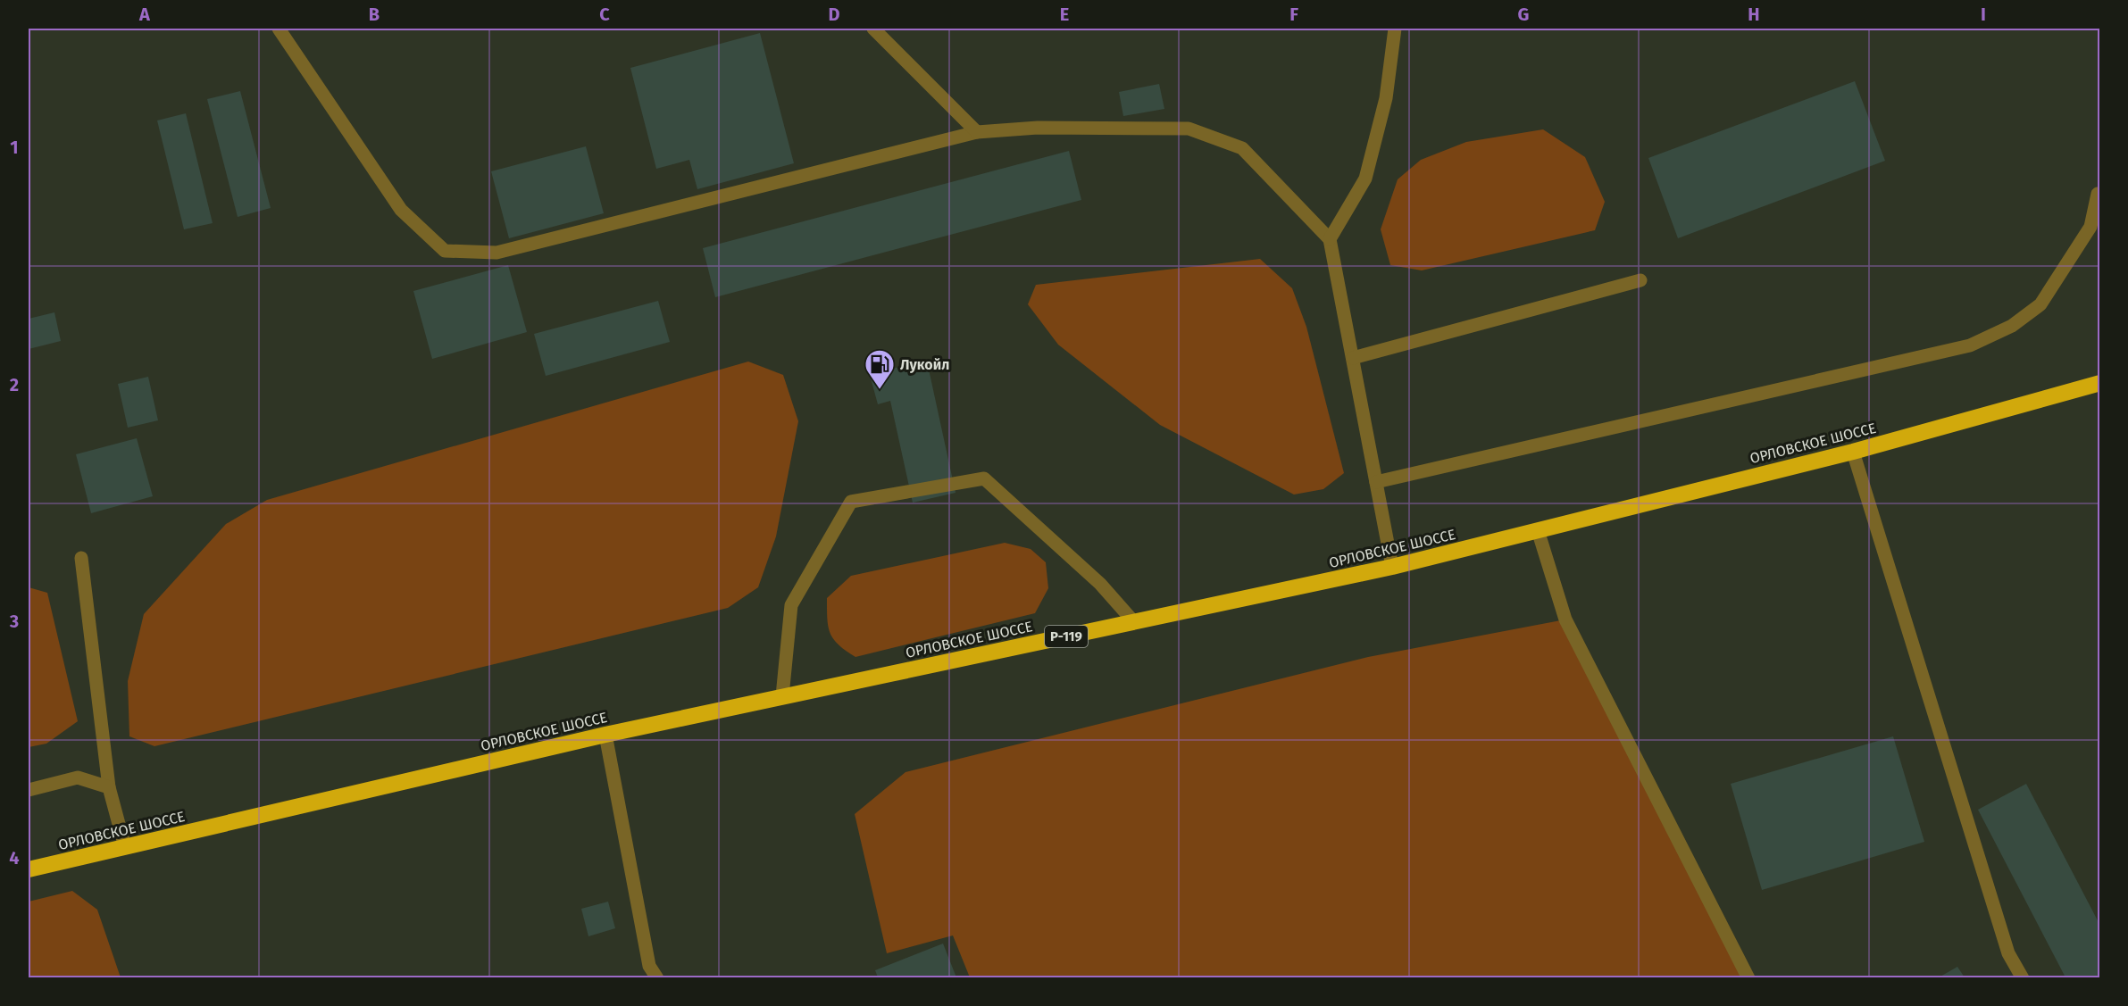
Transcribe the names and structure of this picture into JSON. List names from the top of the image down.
{
  "streets": {
    "highway": ["ОРЛОВСКОЕ ШОССЕ", "Р-119"]
  },
  "places": {
    "fuel station": ["Лукойл"]
  },
  "grid": {
    "columns": [
      "A",
      "B",
      "C",
      "D",
      "E",
      "F",
      "G",
      "H",
      "I"
    ],
    "rows": [
      "1",
      "2",
      "3",
      "4"
    ]
  }
}
